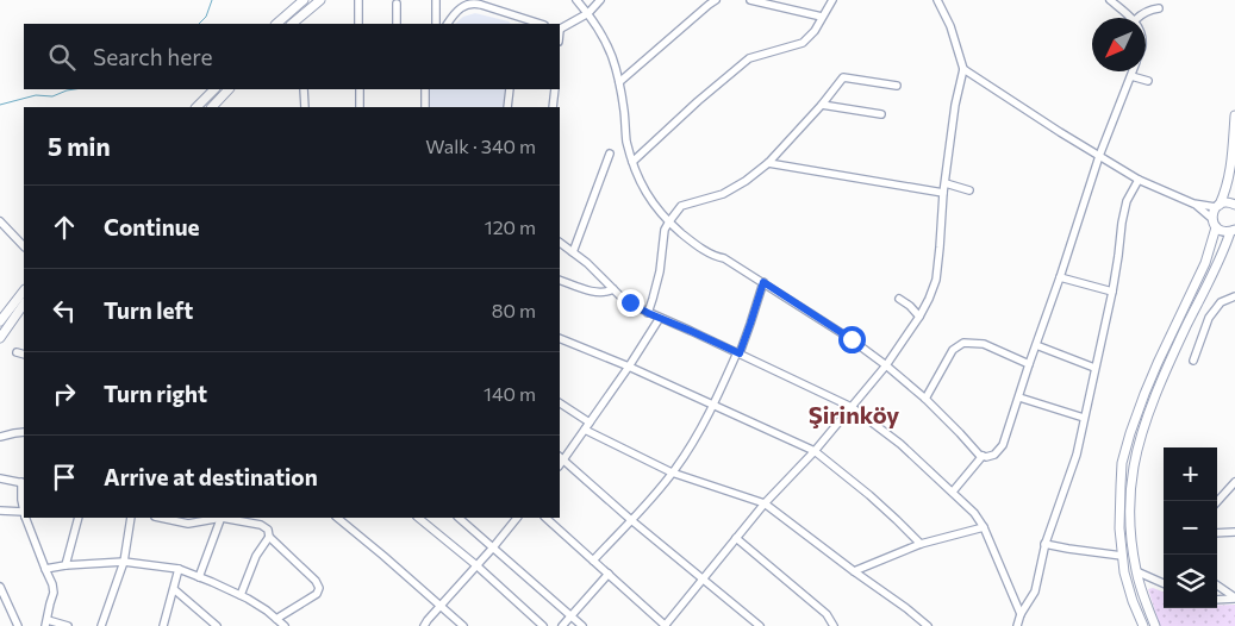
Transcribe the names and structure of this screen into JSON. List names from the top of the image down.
{
  "districts": ["Şirinköy"],
  "north": "bottom left",
  "page": {
    "search": "Search here",
    "heading": ["5 min", "Walk · 340 m"],
    "list": [
      ["Continue", "120 m"],
      ["Turn left", "80 m"],
      ["Turn right", "140 m"],
      "Arrive at destination"
    ],
    "map_buttons": ["+", "−"]
  }
}
